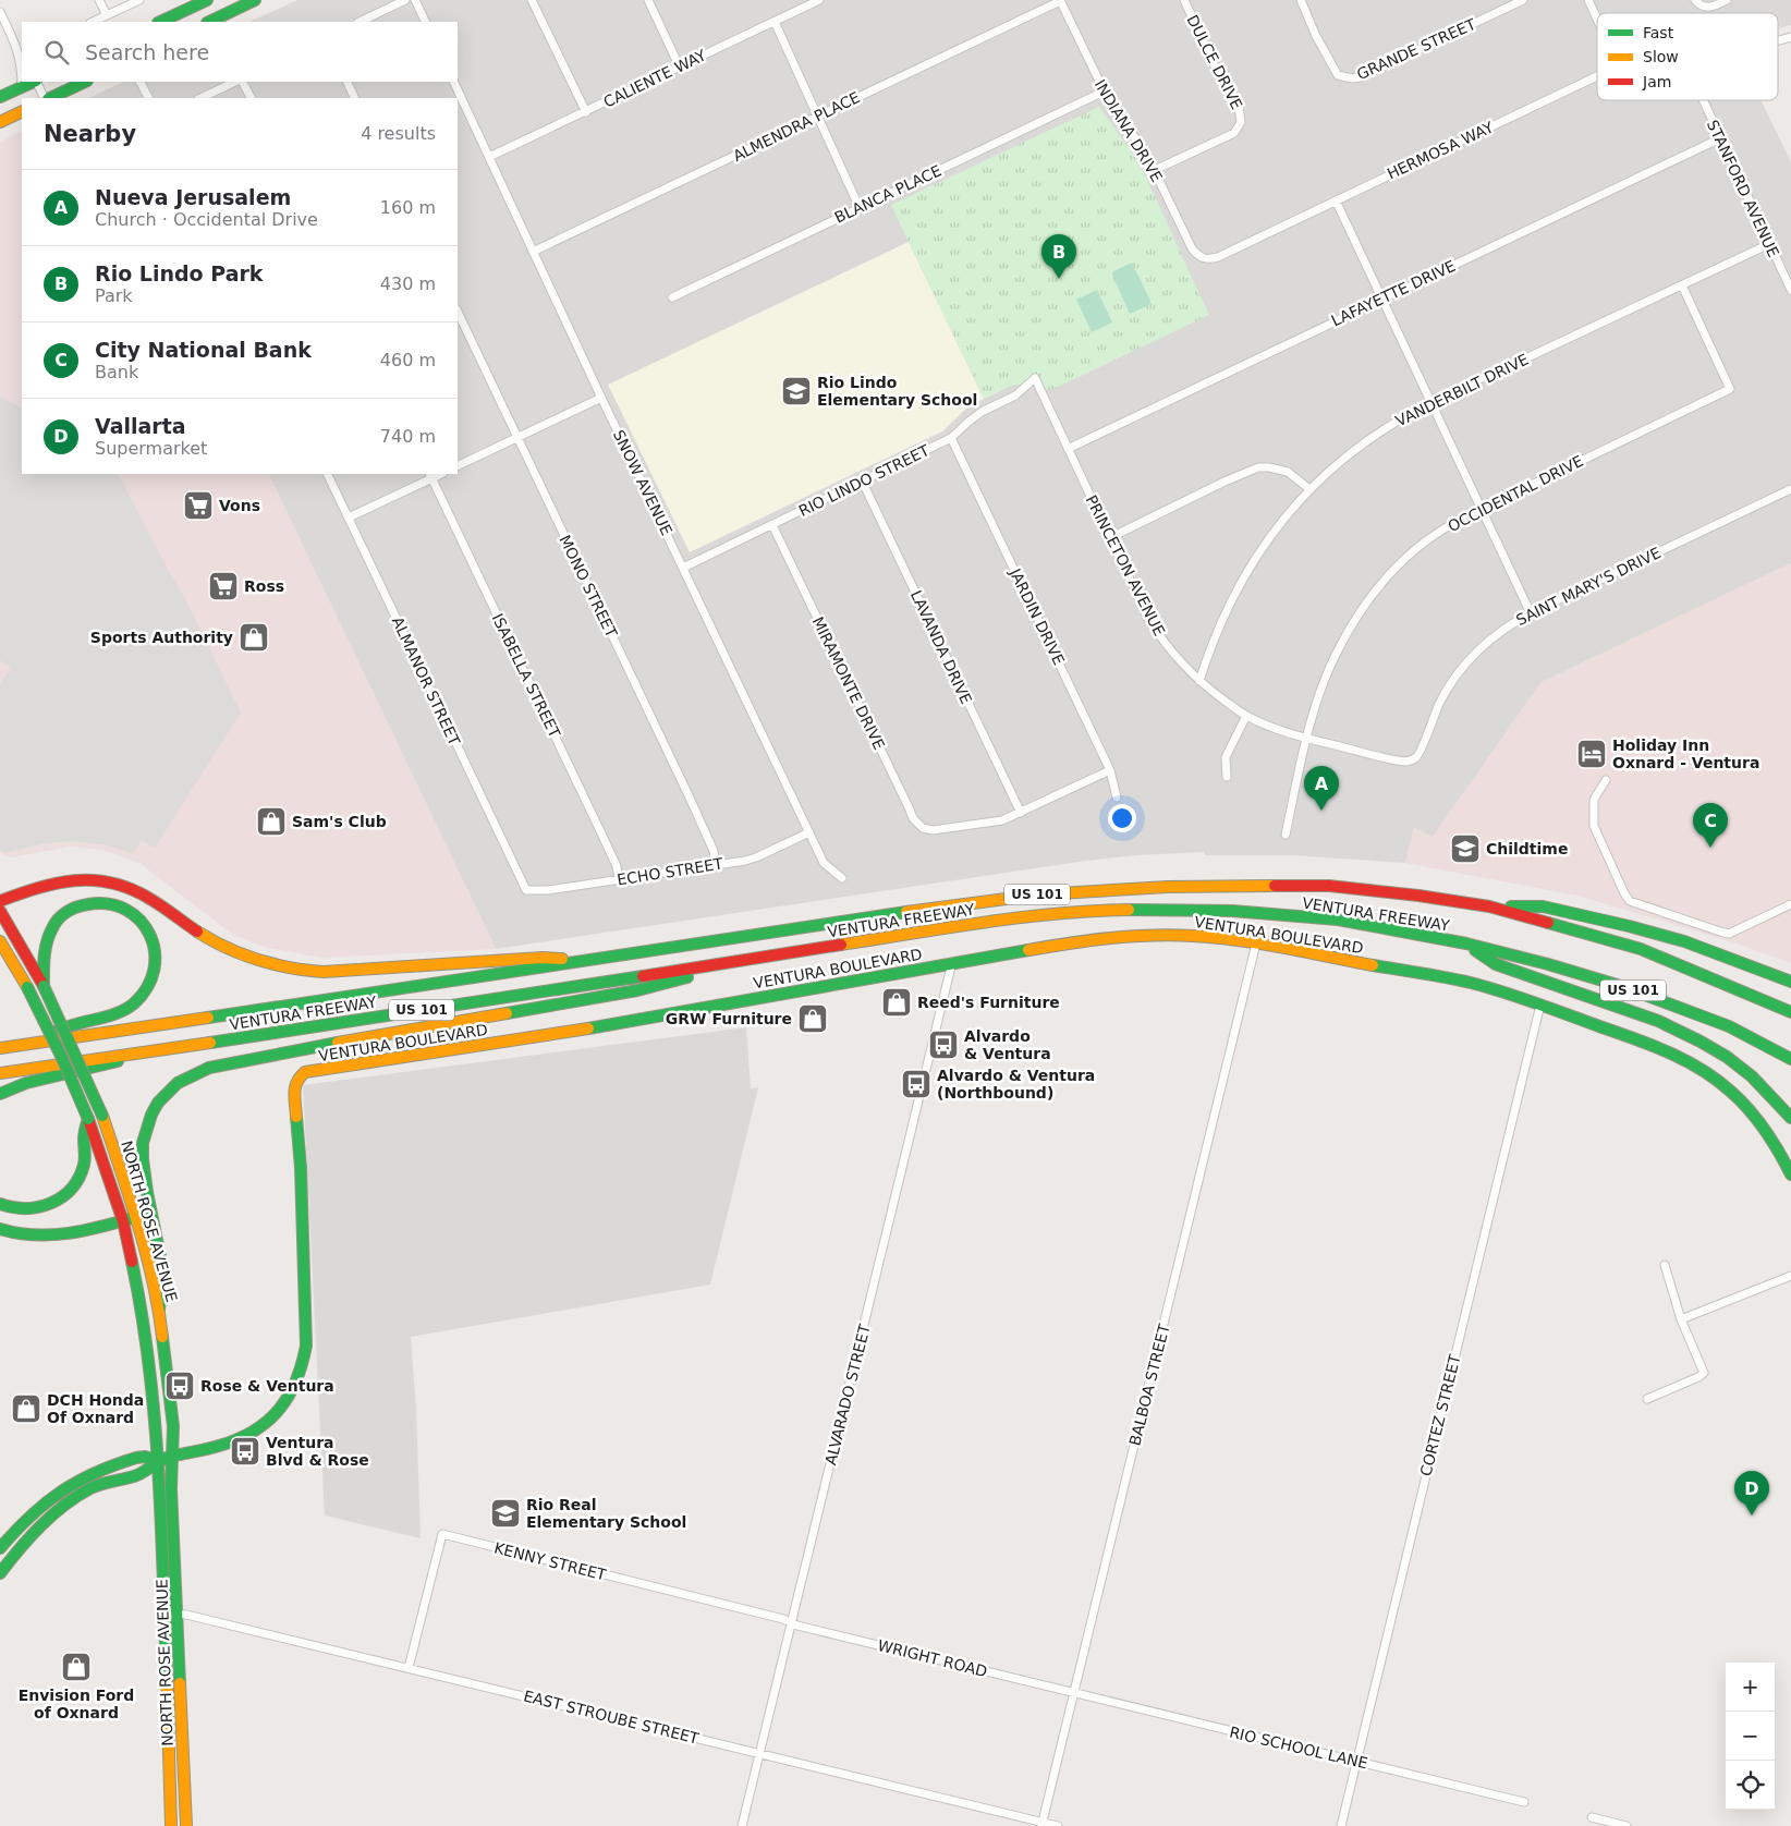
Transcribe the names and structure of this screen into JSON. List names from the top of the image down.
{
  "streets": {
    "main road": [
      "US 101",
      "VENTURA FREEWAY",
      "VENTURA BOULEVARD",
      "NORTH ROSE AVENUE"
    ],
    "street": [
      "GRANDE STREET",
      "DULCE DRIVE",
      "CALIENTE WAY",
      "ALMENDRA PLACE",
      "INDIANA DRIVE",
      "HERMOSA WAY",
      "STANFORD AVENUE",
      "BLANCA PLACE",
      "LAFAYETTE DRIVE",
      "VANDERBILT DRIVE",
      "RIO LINDO STREET",
      "SNOW AVENUE",
      "OCCIDENTAL DRIVE",
      "PRINCETON AVENUE",
      "MONO STREET",
      "SAINT MARY'S DRIVE",
      "JARDIN DRIVE",
      "LAVANDA DRIVE",
      "ISABELLA STREET",
      "ALMANOR STREET",
      "MIRAMONTE DRIVE",
      "ECHO STREET",
      "BALBOA STREET",
      "ALVARADO STREET",
      "CORTEZ STREET",
      "KENNY STREET",
      "WRIGHT ROAD",
      "EAST STROUBE STREET",
      "RIO SCHOOL LANE"
    ]
  },
  "crossings": [
    ["DULCE DRIVE", "INDIANA DRIVE"],
    ["CALIENTE WAY", "SNOW AVENUE"],
    ["ALMENDRA PLACE", "INDIANA DRIVE"],
    ["ALMENDRA PLACE", "SNOW AVENUE"],
    ["INDIANA DRIVE", "HERMOSA WAY"],
    ["INDIANA DRIVE", "BLANCA PLACE"],
    ["STANFORD AVENUE", "LAFAYETTE DRIVE"],
    ["STANFORD AVENUE", "VANDERBILT DRIVE"],
    ["LAFAYETTE DRIVE", "PRINCETON AVENUE"],
    ["VANDERBILT DRIVE", "OCCIDENTAL DRIVE"],
    ["VANDERBILT DRIVE", "PRINCETON AVENUE"],
    ["RIO LINDO STREET", "SNOW AVENUE"],
    ["RIO LINDO STREET", "PRINCETON AVENUE"],
    ["RIO LINDO STREET", "JARDIN DRIVE"],
    ["RIO LINDO STREET", "LAVANDA DRIVE"],
    ["RIO LINDO STREET", "MIRAMONTE DRIVE"],
    ["SNOW AVENUE", "ECHO STREET"],
    ["OCCIDENTAL DRIVE", "PRINCETON AVENUE"],
    ["PRINCETON AVENUE", "SAINT MARY'S DRIVE"],
    ["MONO STREET", "ECHO STREET"],
    ["LAVANDA DRIVE", "MIRAMONTE DRIVE"],
    ["ISABELLA STREET", "ECHO STREET"],
    ["ALMANOR STREET", "ECHO STREET"],
    ["VENTURA BOULEVARD", "NORTH ROSE AVENUE"],
    ["VENTURA BOULEVARD", "BALBOA STREET"],
    ["VENTURA BOULEVARD", "ALVARADO STREET"],
    ["VENTURA BOULEVARD", "CORTEZ STREET"],
    ["NORTH ROSE AVENUE", "EAST STROUBE STREET"],
    ["BALBOA STREET", "WRIGHT ROAD"],
    ["BALBOA STREET", "EAST STROUBE STREET"],
    ["BALBOA STREET", "RIO SCHOOL LANE"],
    ["ALVARADO STREET", "KENNY STREET"],
    ["ALVARADO STREET", "WRIGHT ROAD"],
    ["ALVARADO STREET", "EAST STROUBE STREET"],
    ["CORTEZ STREET", "RIO SCHOOL LANE"],
    ["KENNY STREET", "WRIGHT ROAD"],
    ["KENNY STREET", "EAST STROUBE STREET"],
    ["WRIGHT ROAD", "RIO SCHOOL LANE"]
  ],
  "places": {
    "school or university": ["Rio Lindo Elementary School", "Childtime", "Rio Real Elementary School"],
    "supermarket": ["Vons", "Ross"],
    "shop": [
      "Sports Authority",
      "Sam's Club",
      "Reed's Furniture",
      "GRW Furniture",
      "DCH Honda Of Oxnard",
      "Envision Ford of Oxnard"
    ],
    "hotel": ["Holiday Inn Oxnard - Ventura"],
    "bus stop": [
      "Alvardo & Ventura",
      "Alvardo & Ventura (Northbound)",
      "Rose & Ventura",
      "Ventura Blvd & Rose"
    ]
  },
  "legend": ["Fast", "Slow", "Jam"],
  "page": {
    "search": "Search here",
    "heading": ["Nearby", "4 results"],
    "list": [
      {
        "mark": "A",
        "name": "Nueva Jerusalem",
        "note": "Church · Occidental Drive",
        "value": "160 m"
      },
      {
        "mark": "B",
        "name": "Rio Lindo Park",
        "note": "Park",
        "value": "430 m"
      },
      {
        "mark": "C",
        "name": "City National Bank",
        "note": "Bank",
        "value": "460 m"
      },
      {
        "mark": "D",
        "name": "Vallarta",
        "note": "Supermarket",
        "value": "740 m"
      }
    ],
    "pins": [
      "B",
      "A",
      "C",
      "D"
    ],
    "map_buttons": ["+", "−"]
  }
}
